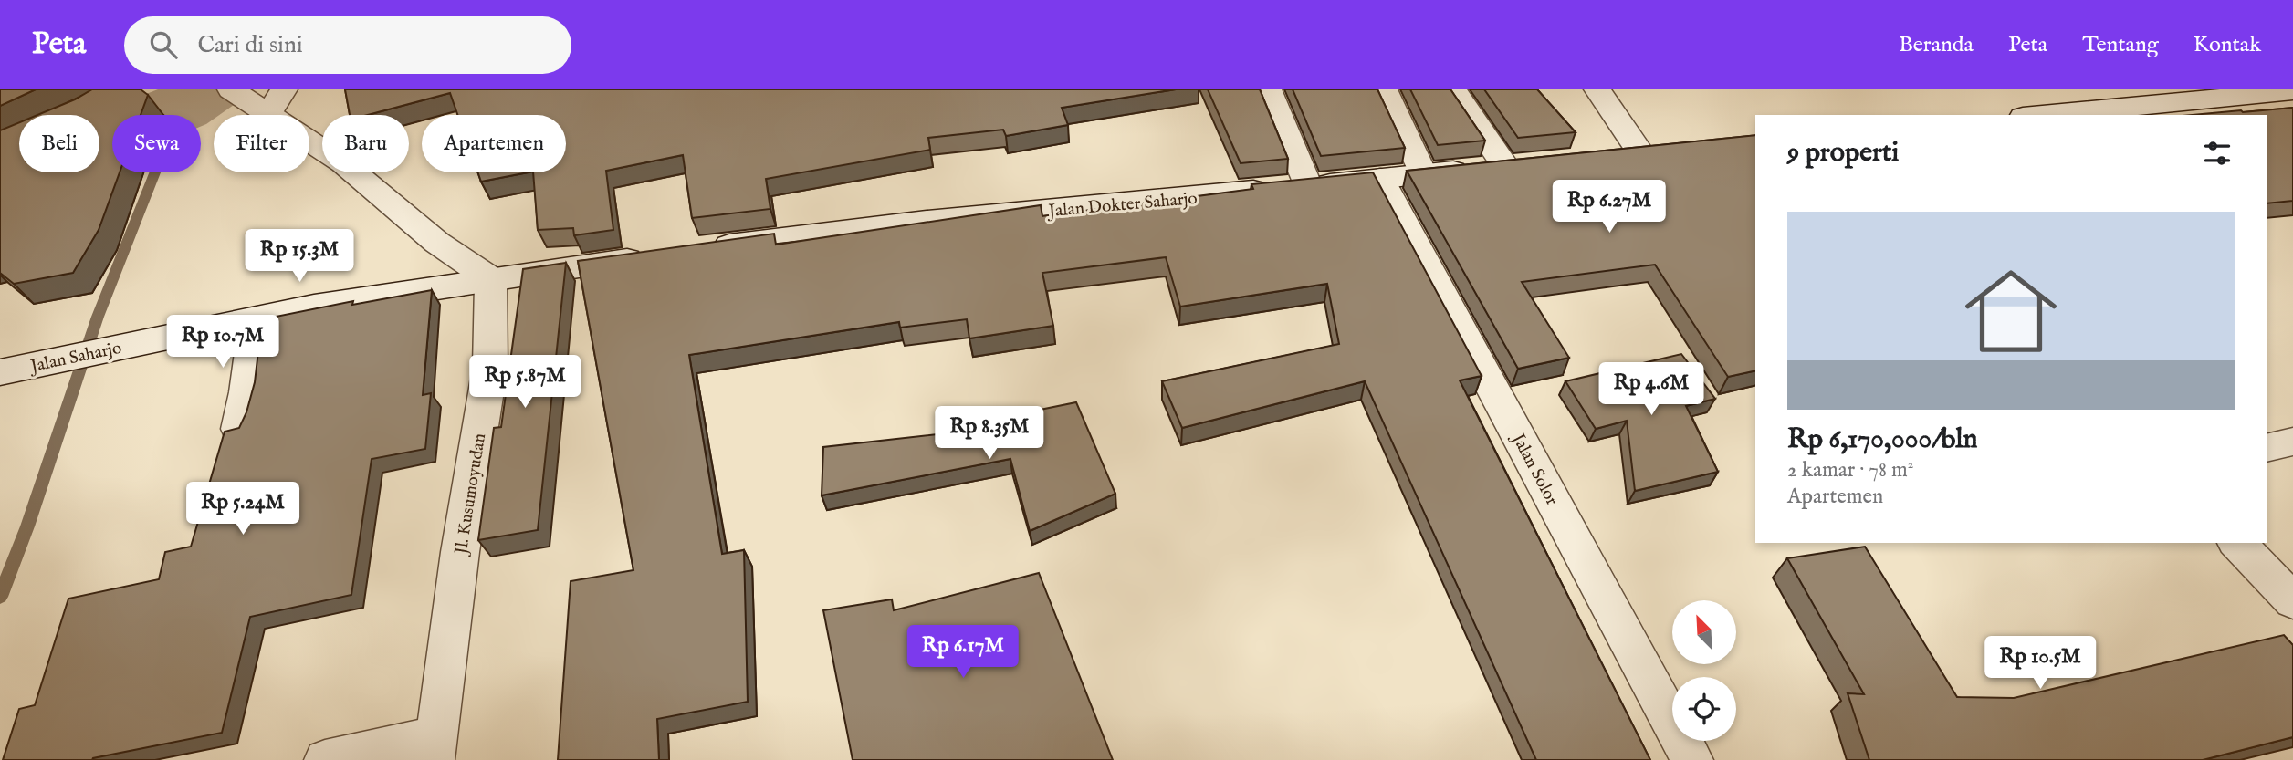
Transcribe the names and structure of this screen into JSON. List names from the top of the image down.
{
  "streets": {
    "street": [
      "Jalan Dokter Saharjo",
      "Jalan Saharjo",
      "Jalan Solor",
      "Jl. Kusumoyudan"
    ]
  },
  "crossings": [
    ["Jalan Dokter Saharjo", "Jalan Solor"],
    ["Jalan Saharjo", "Jl. Kusumoyudan"]
  ],
  "north": "top left",
  "page": {
    "header": "Peta",
    "search": "Cari di sini",
    "nav": [
      "Beranda",
      "Peta",
      "Tentang",
      "Kontak"
    ],
    "chip": [
      "Beli",
      "Sewa",
      "Filter",
      "Baru",
      "Apartemen"
    ],
    "heading": "9 properti",
    "price": [
      "Rp 6.27M",
      "Rp 15.3M",
      "Rp 10.7M",
      "Rp 5.87M",
      "Rp 4.6M",
      "Rp 8.35M",
      "Rp 5.24M",
      "Rp 6.17M",
      "Rp 10.5M"
    ],
    "list": [
      {
        "name": "Rp 6,170,000/bln",
        "note": "2 kamar · 78 m² · Apartemen"
      }
    ]
  }
}
